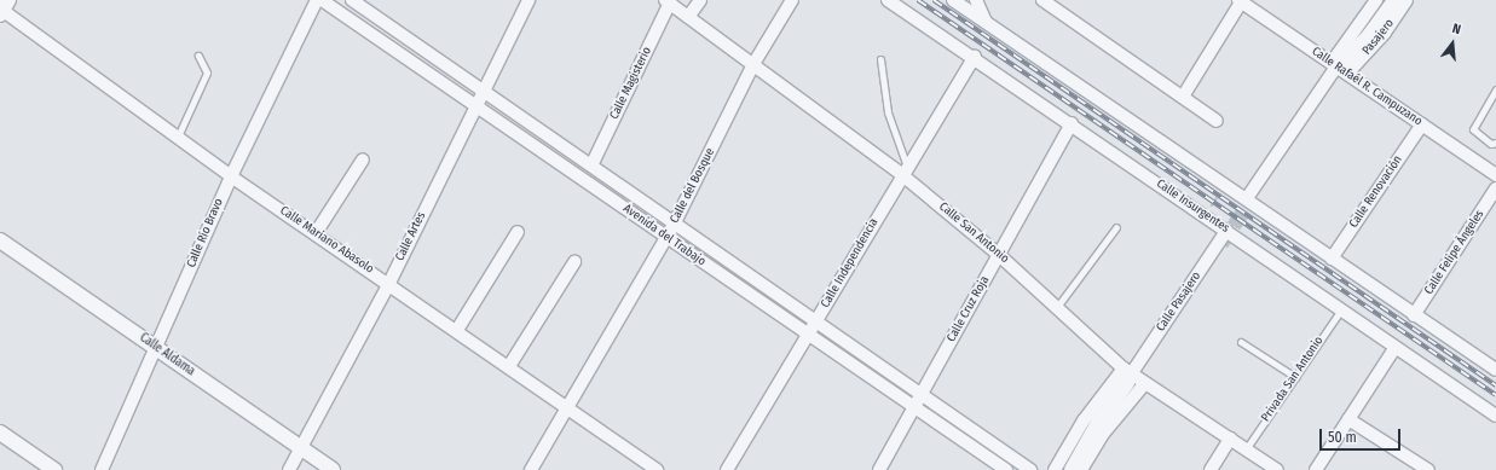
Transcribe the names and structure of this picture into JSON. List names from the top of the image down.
{
  "streets": {
    "street": [
      "Pasajero",
      "Calle Magisterio",
      "Calle Rafaél R. Campuzano",
      "Calle del Bosque",
      "Calle Renovación",
      "Calle Insurgentes",
      "Calle Río Bravo",
      "Calle San Antonio",
      "Avenida del Trabajo",
      "Calle Artes",
      "Calle Mariano Abasolo",
      "Calle Felipe Ángeles",
      "Calle Independencia",
      "Calle Pasajero",
      "Calle Cruz Roja",
      "Calle Aldama"
    ],
    "lane": ["Privada San Antonio"]
  },
  "crossings": [
    ["Pasajero", "Calle Rafaél R. Campuzano"],
    ["Calle Magisterio", "Calle San Antonio"],
    ["Calle Magisterio", "Avenida del Trabajo"],
    ["Calle Rafaél R. Campuzano", "Calle Renovación"],
    ["Calle del Bosque", "Calle San Antonio"],
    ["Calle del Bosque", "Avenida del Trabajo"],
    ["Calle del Bosque", "Calle Mariano Abasolo"],
    ["Calle Insurgentes", "Calle Independencia"],
    ["Calle Insurgentes", "Calle Pasajero"],
    ["Calle Insurgentes", "Calle Cruz Roja"],
    ["Calle Insurgentes", "Privada San Antonio"],
    ["Calle Río Bravo", "Calle Mariano Abasolo"],
    ["Calle Río Bravo", "Calle Aldama"],
    ["Calle San Antonio", "Calle Independencia"],
    ["Calle San Antonio", "Calle Pasajero"],
    ["Calle San Antonio", "Calle Cruz Roja"],
    ["Calle San Antonio", "Privada San Antonio"],
    ["Avenida del Trabajo", "Calle Artes"],
    ["Avenida del Trabajo", "Calle Independencia"],
    ["Avenida del Trabajo", "Calle Cruz Roja"],
    ["Calle Artes", "Calle Mariano Abasolo"],
    ["Calle Artes", "Calle Aldama"]
  ],
  "scale_bar": "50 m",
  "north": "top"
}
